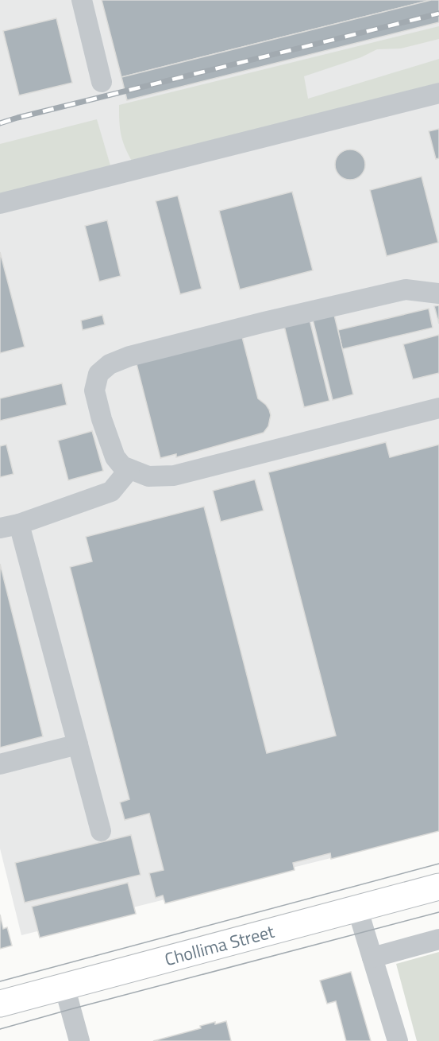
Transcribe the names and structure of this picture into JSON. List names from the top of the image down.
{
  "streets": {
    "highway": ["Chollima Street"]
  }
}
